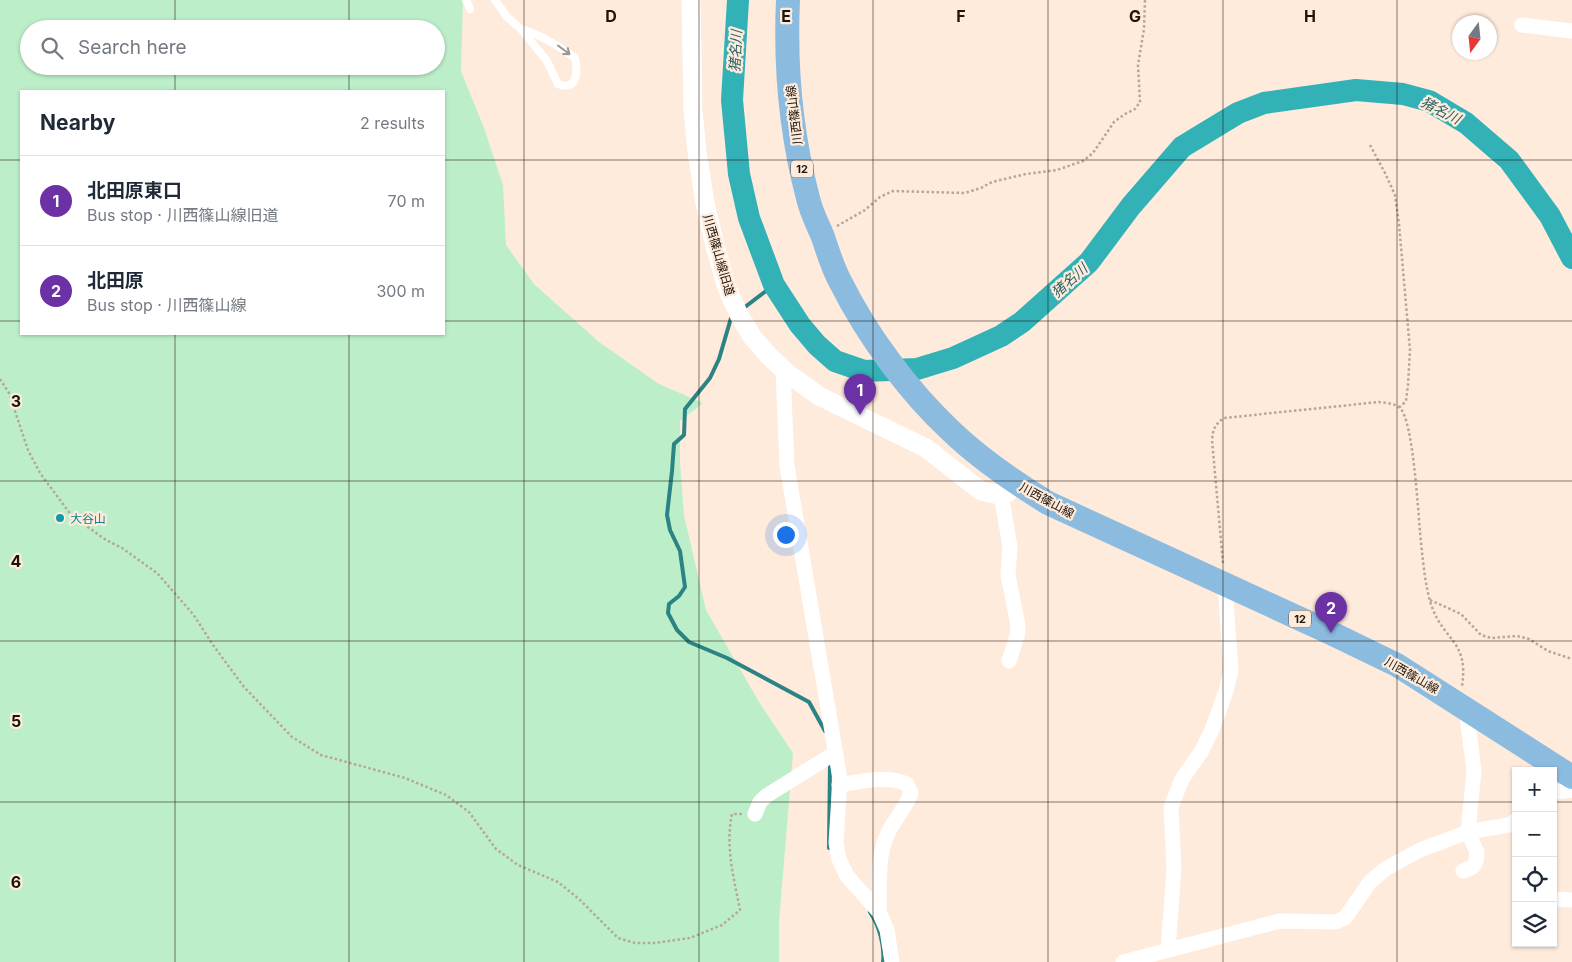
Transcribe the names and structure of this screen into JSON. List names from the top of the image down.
{
  "streets": {
    "main road": ["川西篠山線", "12"],
    "street": ["川西篠山線旧道"]
  },
  "crossings": [
    ["川西篠山線", "川西篠山線旧道"]
  ],
  "water": ["猪名川"],
  "places": ["大谷山"],
  "north": "bottom",
  "page": {
    "search": "Search here",
    "heading": ["Nearby", "2 results"],
    "list": [
      {
        "mark": "1",
        "name": "北田原東口",
        "note": "Bus stop · 川西篠山線旧道",
        "value": "70 m"
      },
      {
        "mark": "2",
        "name": "北田原",
        "note": "Bus stop · 川西篠山線",
        "value": "300 m"
      }
    ],
    "pins": ["1", "2"],
    "map_buttons": ["+", "−"]
  },
  "grid": {
    "columns": [
      "D",
      "E",
      "F",
      "G",
      "H"
    ],
    "rows": [
      "3",
      "4",
      "5",
      "6"
    ]
  }
}
